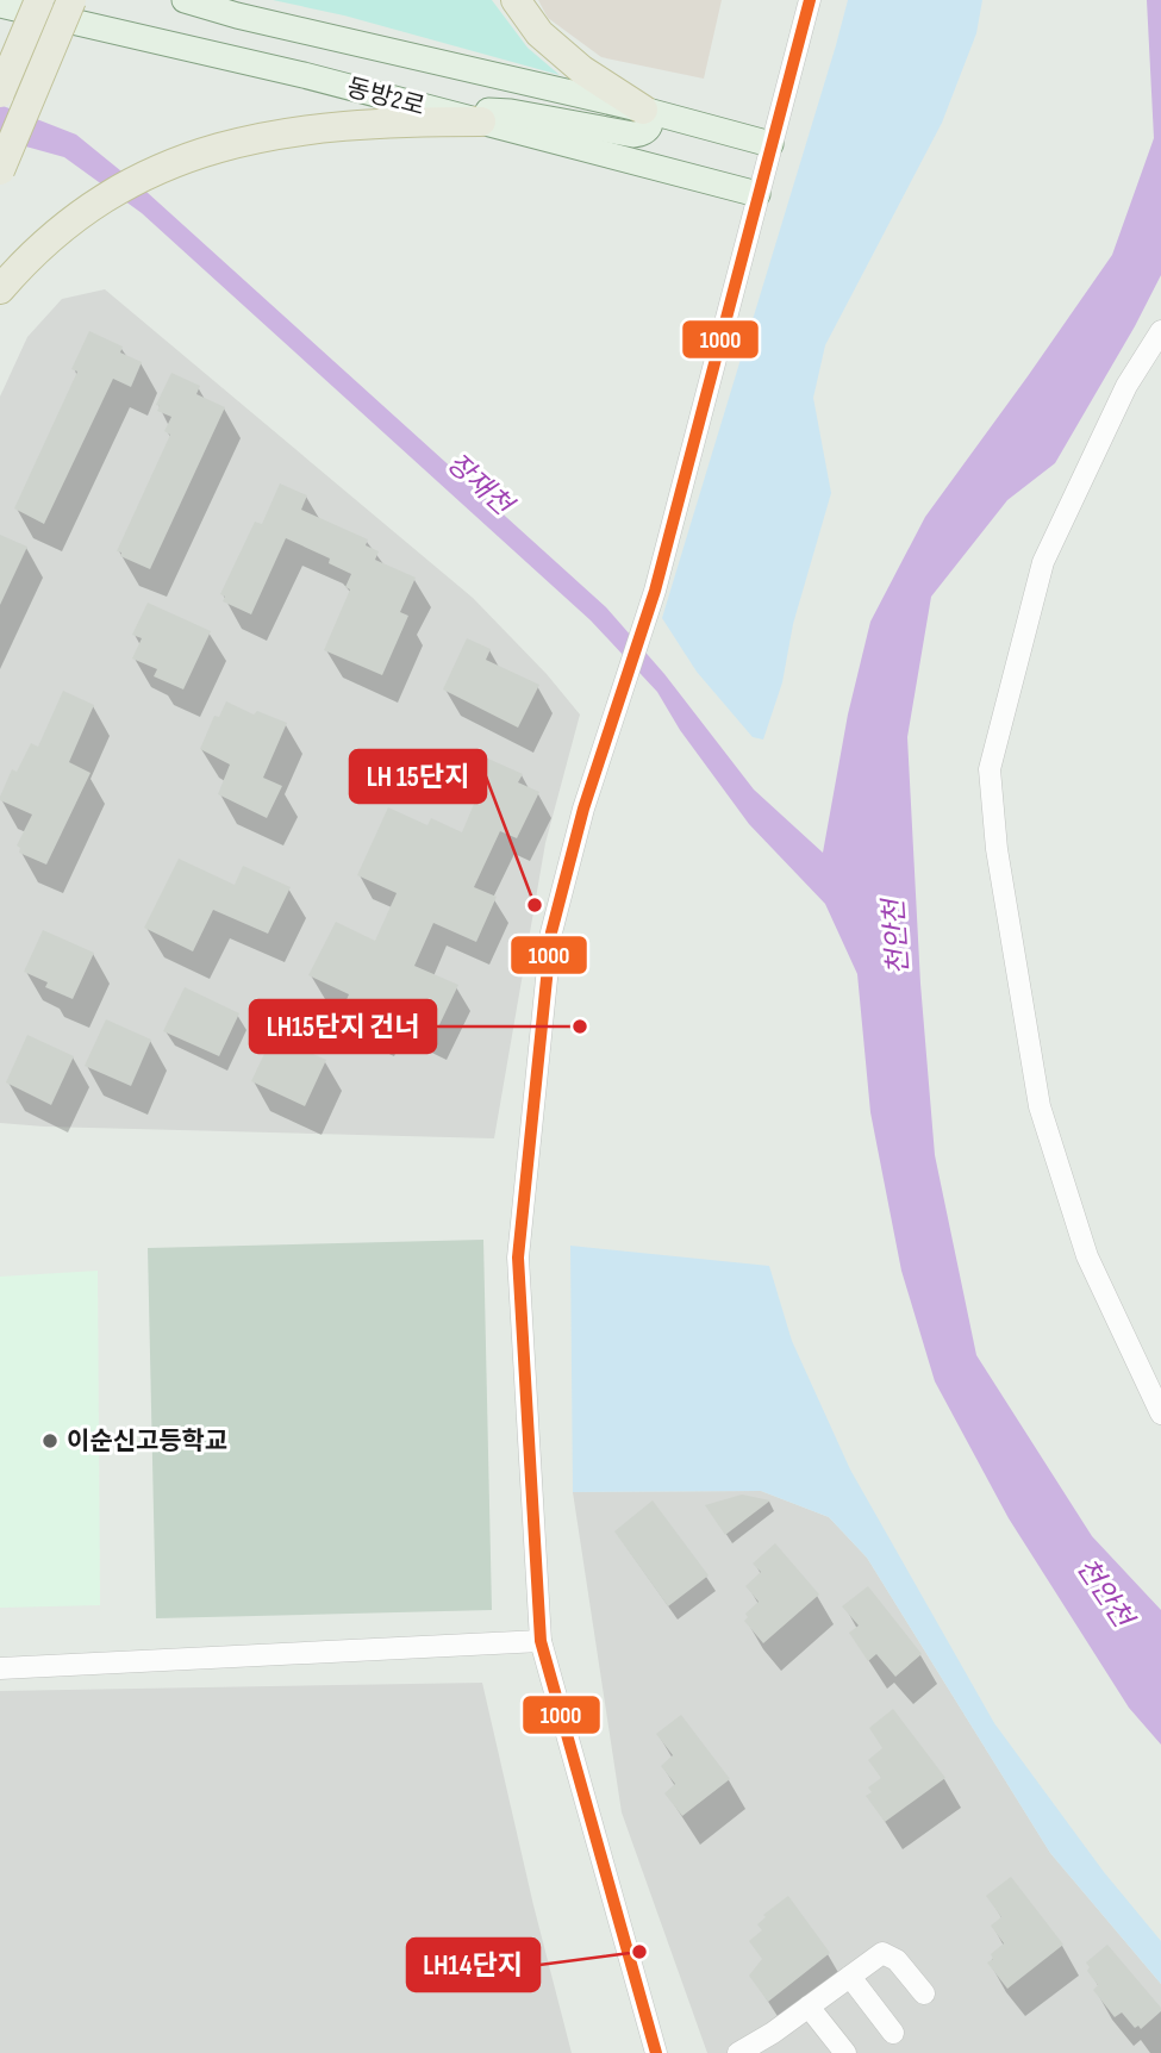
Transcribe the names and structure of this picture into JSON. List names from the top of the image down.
{
  "streets": {
    "main road": ["동방2로"]
  },
  "water": ["장재천", "천안천"],
  "places": [
    "LH 15단지",
    "LH15단지 건너",
    "이순신고등학교",
    "LH14단지"
  ],
  "lines": ["transit line 1000"]
}
